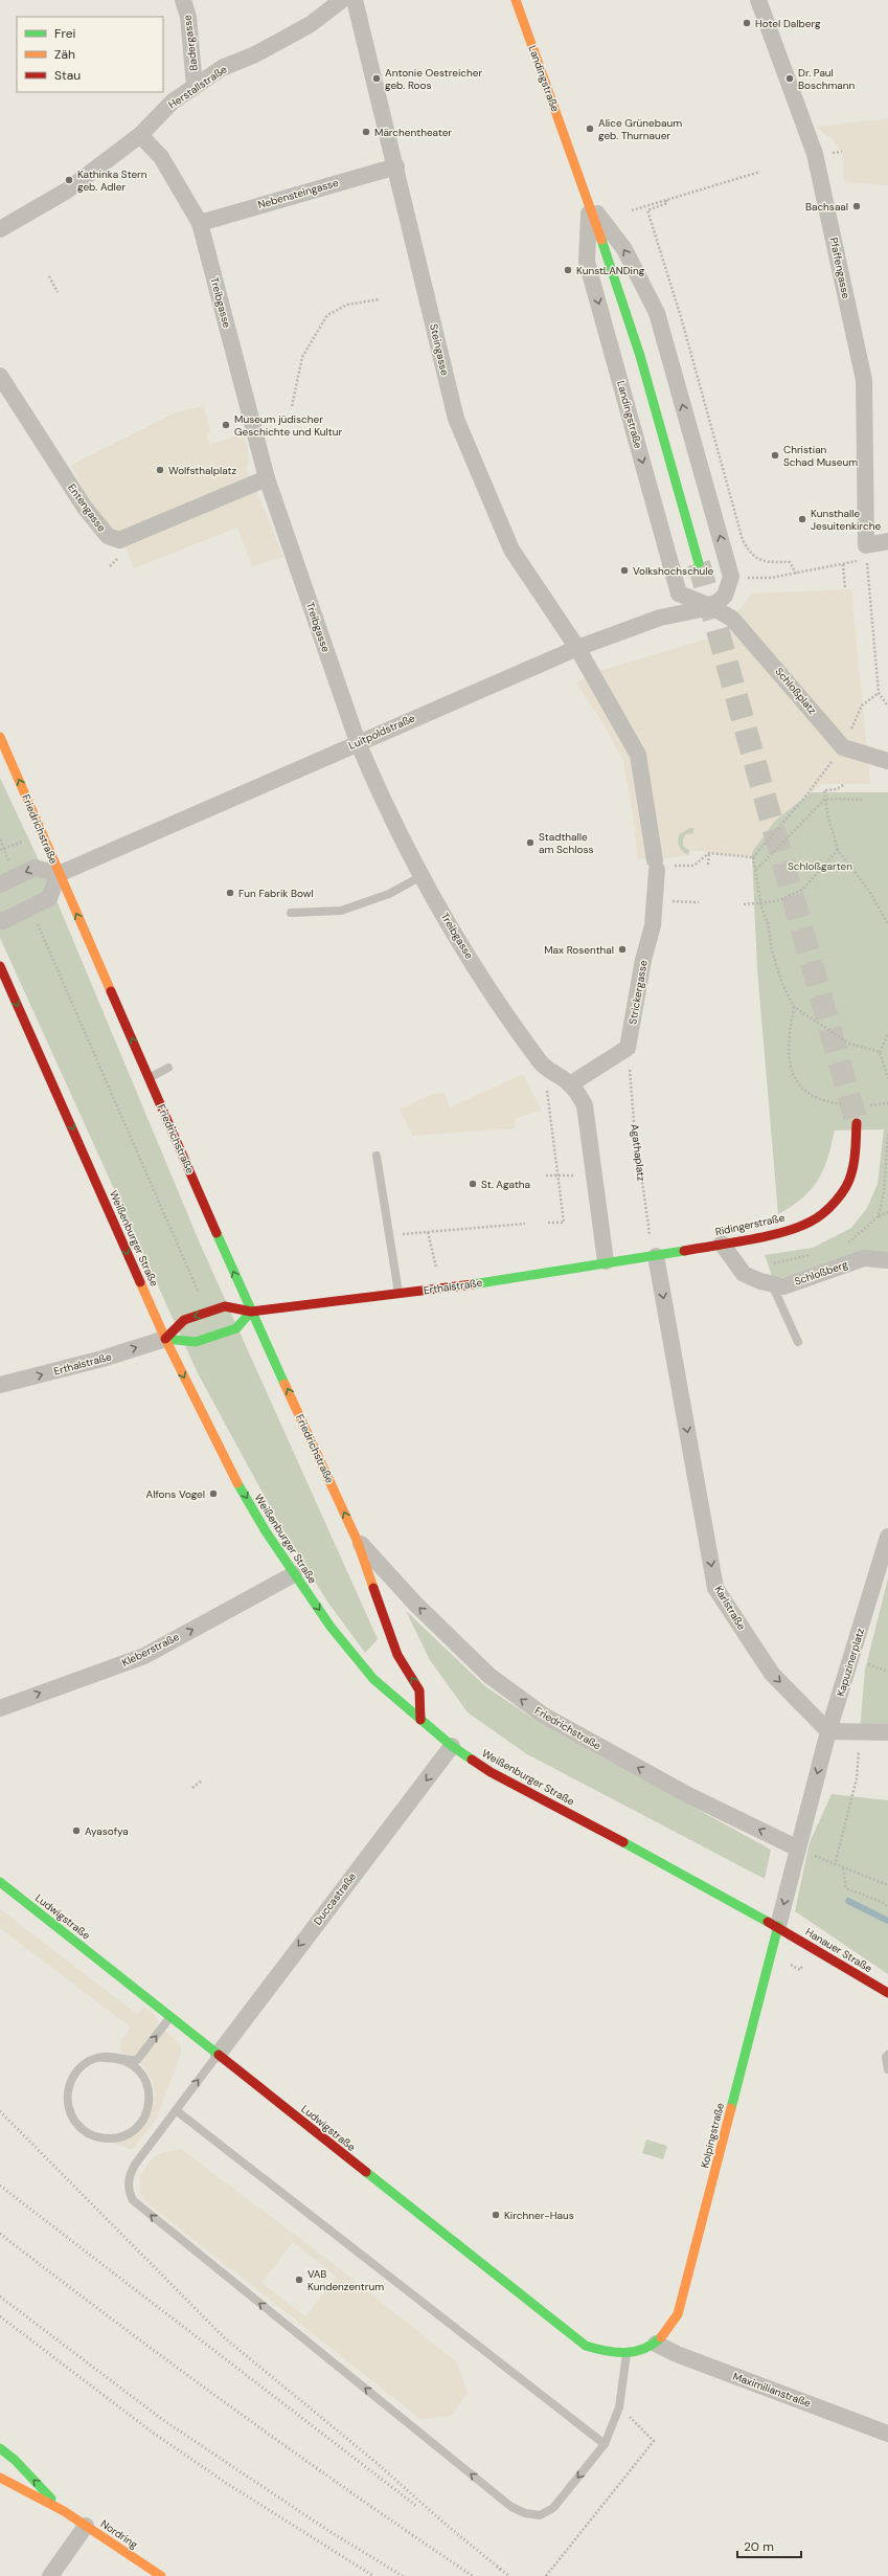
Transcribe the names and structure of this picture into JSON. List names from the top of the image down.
{
  "streets": {
    "main road": [
      "Landingstraße",
      "Friedrichstraße",
      "Ridingerstraße",
      "Weißenburger Straße",
      "Erthalstraße",
      "Ludwigstraße",
      "Hanauer Straße",
      "Kolpingstraße",
      "Nordring"
    ],
    "street": [
      "Badergasse",
      "Herstallstraße",
      "Nebensteingasse",
      "Pfaffengasse",
      "Treibgasse",
      "Steingasse",
      "Entengasse",
      "Schloßplatz",
      "Luitpoldstraße",
      "Strickergasse",
      "Schloßberg",
      "Karlstraße",
      "Kleberstraße",
      "Kapuzinerplatz",
      "Duccastraße",
      "Maximilianstraße"
    ],
    "path": ["Agathaplatz"]
  },
  "crossings": [
    ["Badergasse", "Herstallstraße"],
    ["Landingstraße", "Schloßplatz"],
    ["Landingstraße", "Luitpoldstraße"],
    ["Herstallstraße", "Treibgasse"],
    ["Nebensteingasse", "Treibgasse"],
    ["Nebensteingasse", "Steingasse"],
    ["Treibgasse", "Entengasse"],
    ["Treibgasse", "Luitpoldstraße"],
    ["Steingasse", "Luitpoldstraße"],
    ["Steingasse", "Strickergasse"],
    ["Schloßplatz", "Luitpoldstraße"],
    ["Luitpoldstraße", "Friedrichstraße"],
    ["Friedrichstraße", "Weißenburger Straße"],
    ["Friedrichstraße", "Erthalstraße"],
    ["Strickergasse", "Agathaplatz"],
    ["Agathaplatz", "Ridingerstraße"],
    ["Agathaplatz", "Erthalstraße"],
    ["Agathaplatz", "Karlstraße"],
    ["Ridingerstraße", "Schloßberg"],
    ["Ridingerstraße", "Erthalstraße"],
    ["Ridingerstraße", "Karlstraße"],
    ["Weißenburger Straße", "Erthalstraße"],
    ["Weißenburger Straße", "Kleberstraße"],
    ["Weißenburger Straße", "Duccastraße"],
    ["Weißenburger Straße", "Hanauer Straße"],
    ["Weißenburger Straße", "Kolpingstraße"],
    ["Erthalstraße", "Karlstraße"],
    ["Karlstraße", "Kapuzinerplatz"],
    ["Duccastraße", "Ludwigstraße"],
    ["Ludwigstraße", "Kolpingstraße"],
    ["Ludwigstraße", "Maximilianstraße"],
    ["Hanauer Straße", "Kolpingstraße"],
    ["Kolpingstraße", "Maximilianstraße"]
  ],
  "one_way": [
    "Friedrichstraße",
    "Weißenburger Straße",
    "Karlstraße",
    "Kleberstraße",
    "Duccastraße"
  ],
  "parks": ["Schloßgarten"],
  "places": [
    "Hotel Dalberg",
    "Antonie Oestreicher geb. Roos",
    "Dr. Paul Boschmann",
    "Alice Grünebaum geb. Thurnauer",
    "Märchentheater",
    "Kathinka Stern geb. Adler",
    "Bachsaal",
    "KunstLANDing",
    "Museum jüdischer Geschichte und Kultur",
    "Christian Schad Museum",
    "Wolfsthalplatz",
    "Kunsthalle Jesuitenkirche",
    "Volkshochschule",
    "Stadthalle am Schloss",
    "Fun Fabrik Bowl",
    "Max Rosenthal",
    "St. Agatha",
    "Alfons Vogel",
    "Ayasofya",
    "Kirchner-Haus",
    "VAB Kundenzentrum"
  ],
  "legend": ["Frei", "Zäh", "Stau"],
  "scale_bar": "20 m"
}
